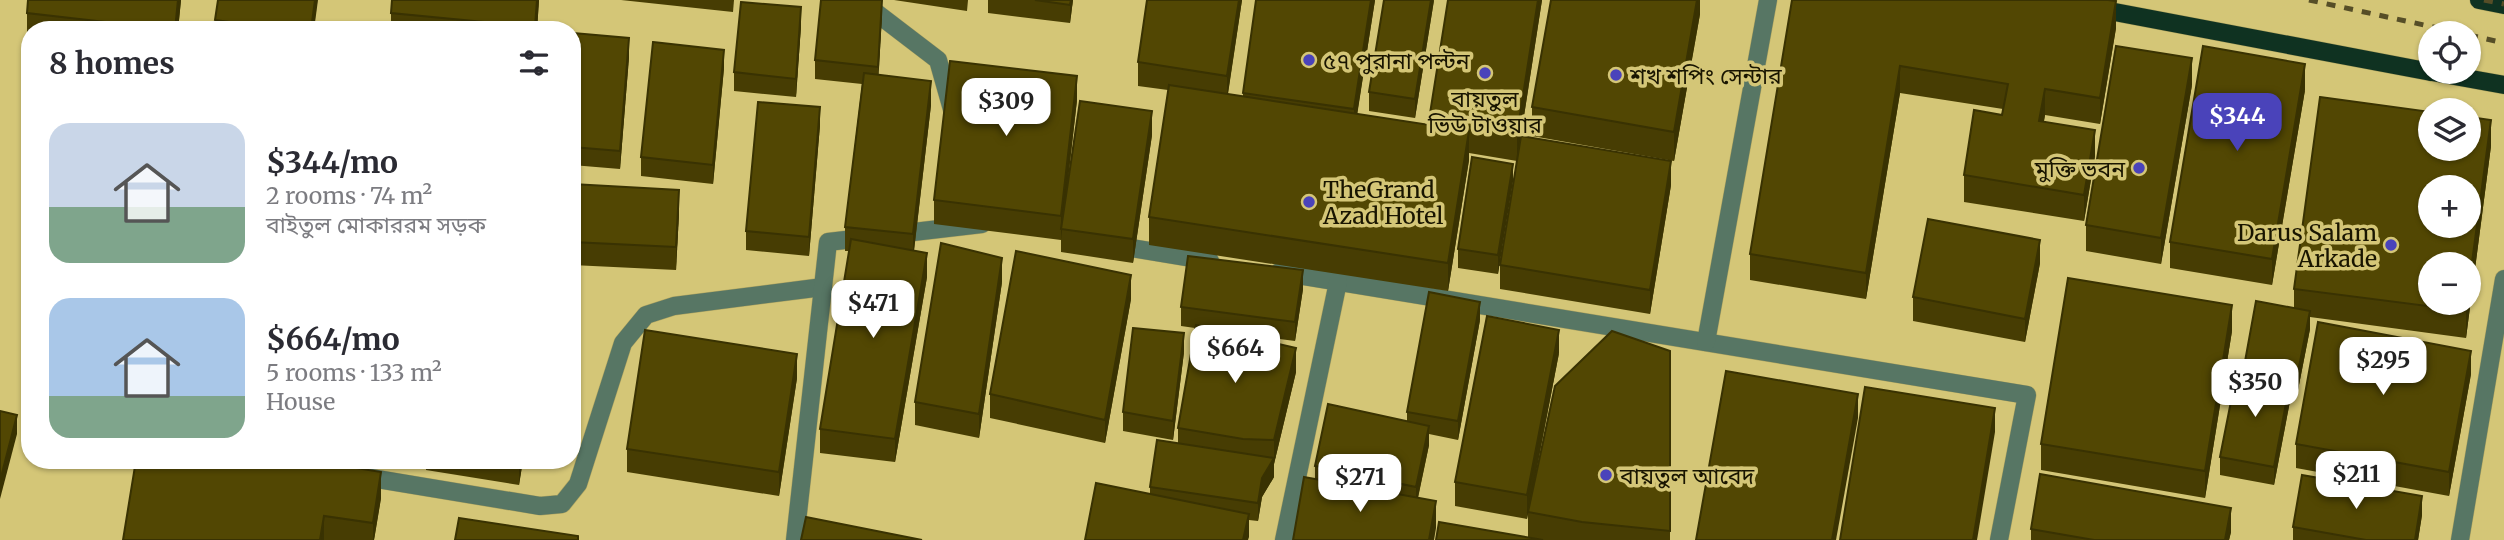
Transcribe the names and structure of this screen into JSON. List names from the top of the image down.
{
  "places": [
    "৫৭ পুরানা পল্টন",
    "বায়তুল ভিউ টাওয়ার",
    "শখ শপিং সেন্টার",
    "মুক্তি ভবন",
    "TheGrand Azad Hotel",
    "Darus Salam Arkade",
    "বায়তুল আবেদ"
  ],
  "page": {
    "map_buttons": ["+", "−"],
    "heading": "8 homes",
    "price": [
      "$309",
      "$344",
      "$471",
      "$664",
      "$295",
      "$350",
      "$211",
      "$271"
    ],
    "list": [
      {
        "name": "$344/mo",
        "note": "2 rooms · 74 m² · বাইতুল মোকাররম সড়ক"
      },
      {
        "name": "$664/mo",
        "note": "5 rooms · 133 m² · House"
      }
    ]
  }
}
